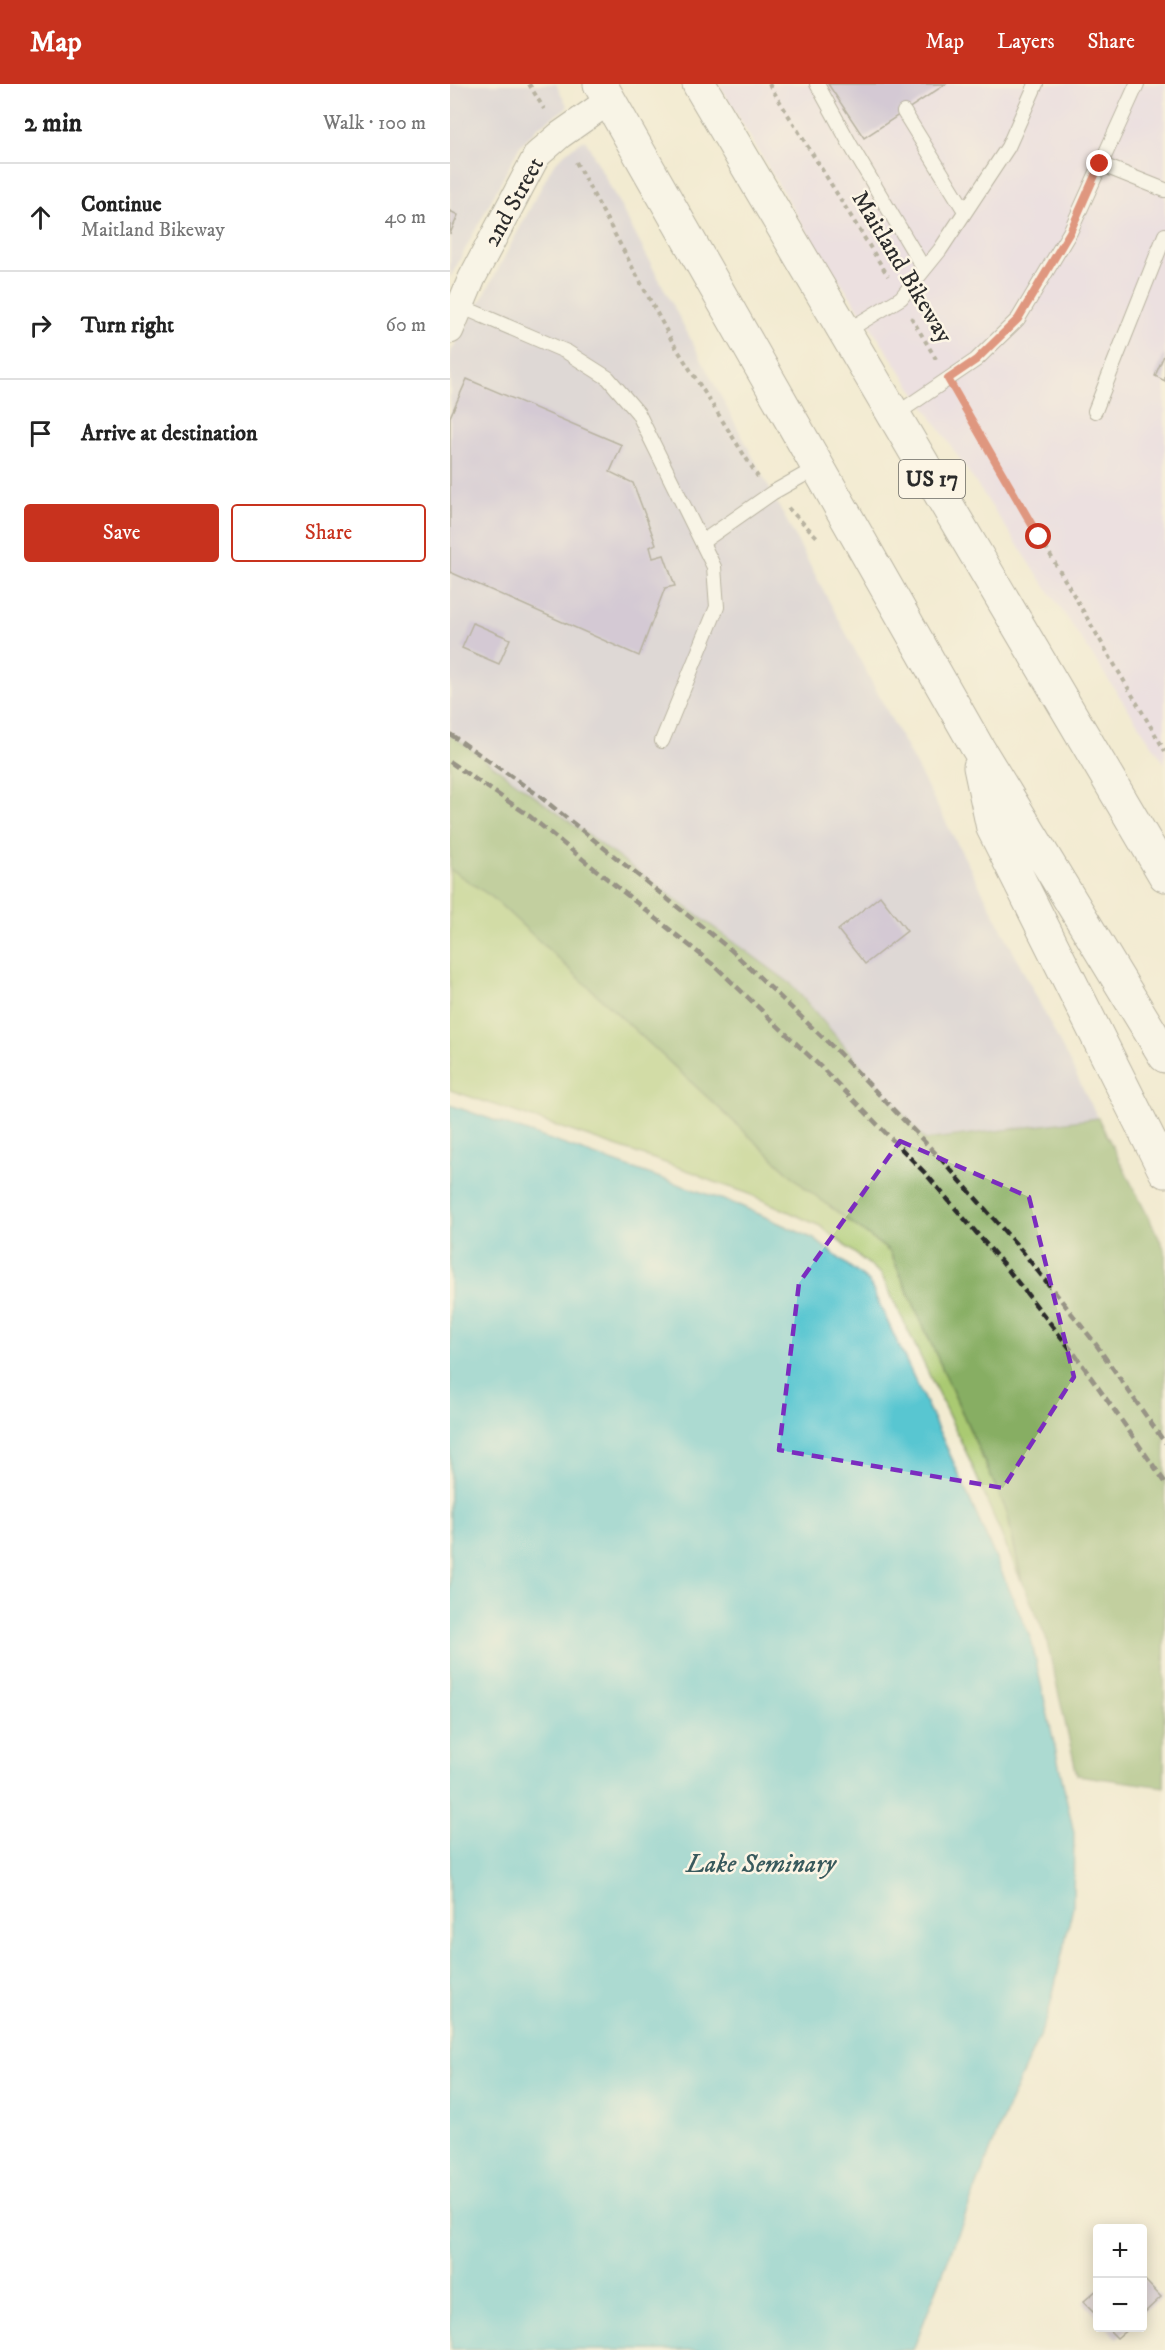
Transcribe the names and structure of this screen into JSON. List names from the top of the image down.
{
  "streets": {
    "main road": ["US 17"],
    "street": ["2nd Street"],
    "path": ["Maitland Bikeway"]
  },
  "water": ["Lake Seminary"],
  "page": {
    "header": "Map",
    "nav": ["Map", "Layers", "Share"],
    "heading": ["2 min", "Walk · 100 m"],
    "list": [
      ["Continue", "Maitland Bikeway", "40 m"],
      ["Turn right", "60 m"],
      "Arrive at destination"
    ],
    "buttons": ["Save", "Share"],
    "map_buttons": ["+", "−"]
  }
}
